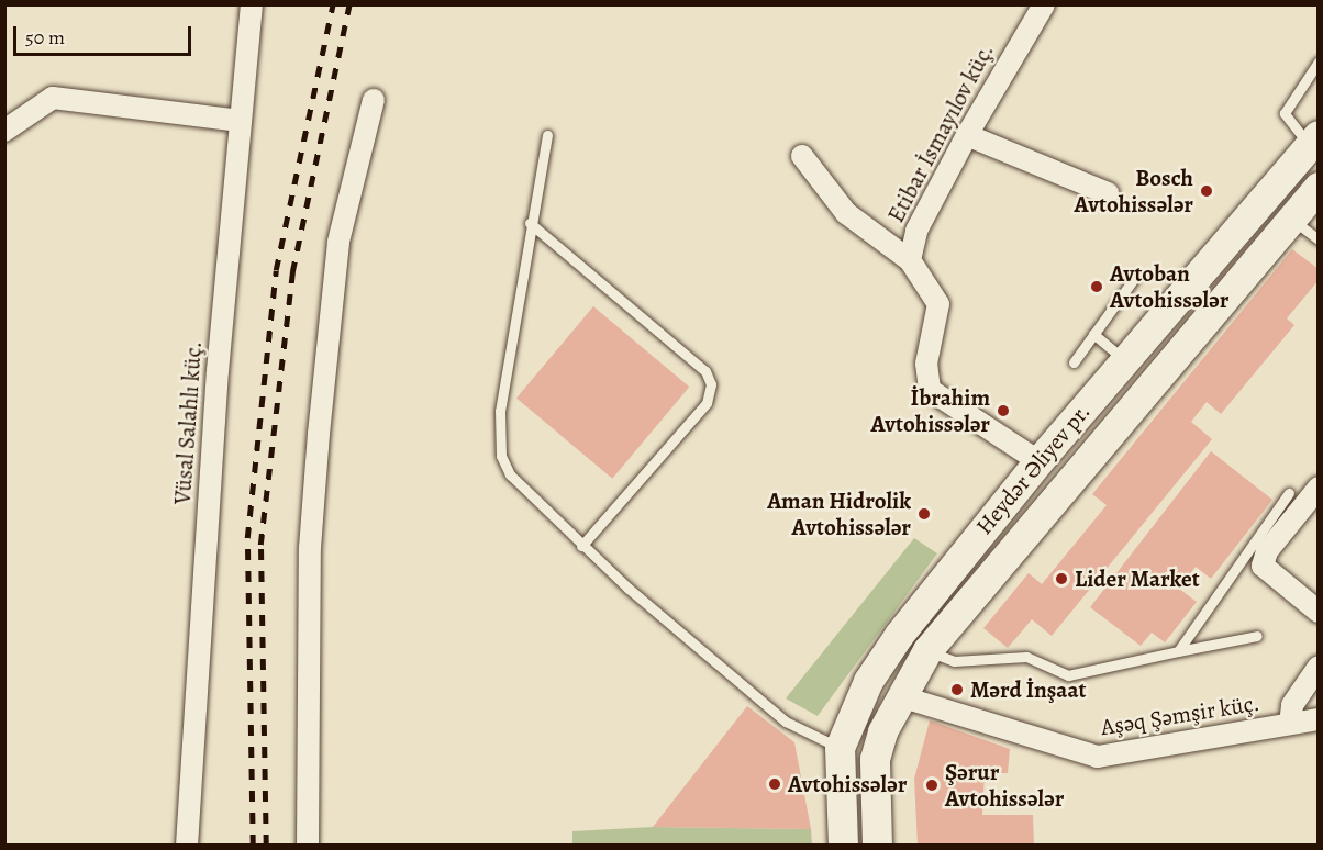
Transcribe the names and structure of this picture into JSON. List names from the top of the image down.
{
  "streets": {
    "main road": ["Heydər Əliyev pr."],
    "street": ["Etibar İsmayılov küç.", "Vüsal Salahlı küç.", "Aşəq Şəmşir küç."]
  },
  "crossings": [
    ["Etibar İsmayılov küç.", "Heydər Əliyev pr."],
    ["Heydər Əliyev pr.", "Aşəq Şəmşir küç."]
  ],
  "places": [
    "Bosch Avtohissələr",
    "Avtoban Avtohissələr",
    "İbrahim Avtohissələr",
    "Aman Hidrolik Avtohissələr",
    "Lider Market",
    "Mərd İnşaat",
    "Avtohissələr",
    "Şərur Avtohissələr"
  ],
  "scale_bar": "50 m"
}
